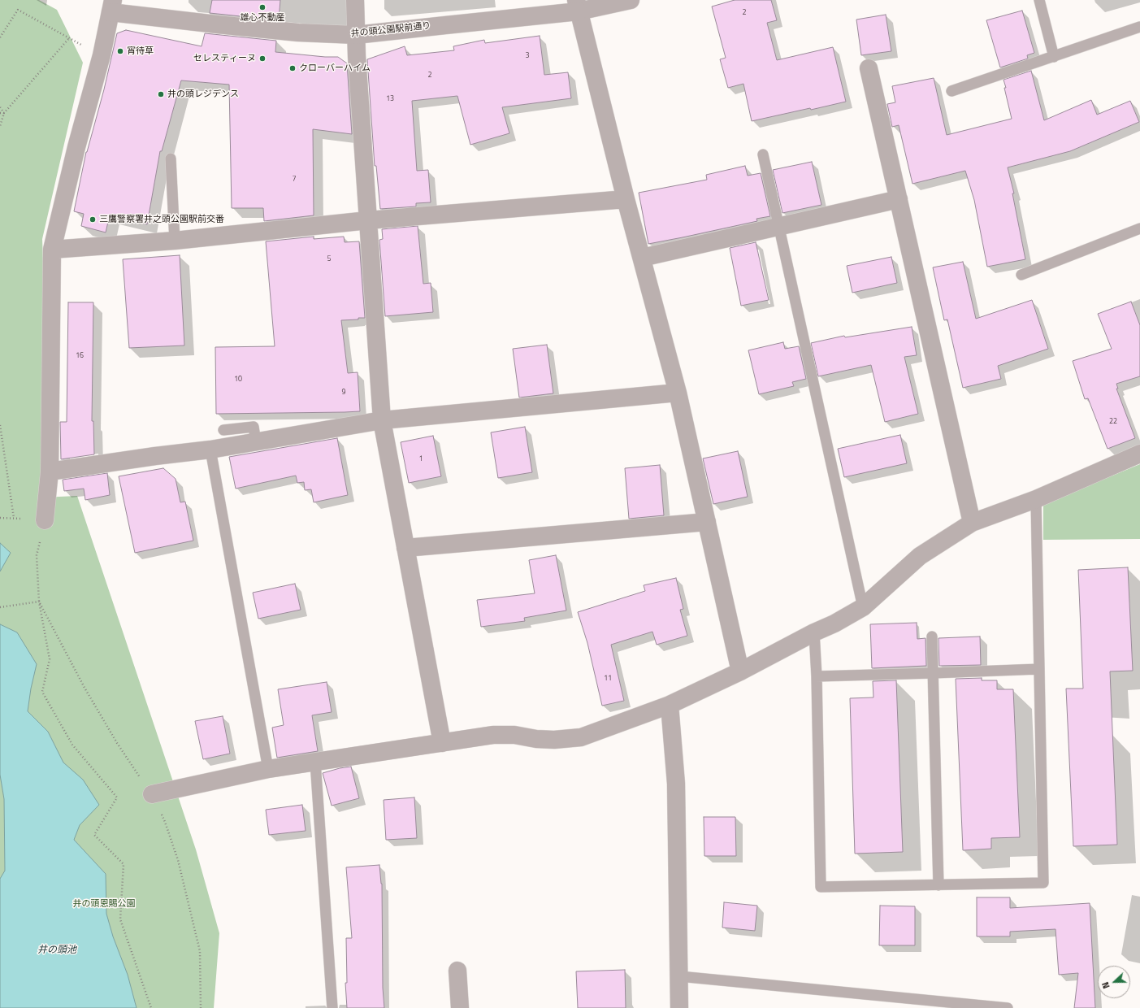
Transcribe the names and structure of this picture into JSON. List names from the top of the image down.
{
  "streets": {
    "street": ["井の頭公園駅前通り"]
  },
  "water": ["井の頭池"],
  "parks": ["井の頭恩賜公園"],
  "places": [
    "雄心不動産",
    "宵待草",
    "セレスティーヌ",
    "クローバーハイム",
    "井の頭レジデンス",
    "三鷹警察署井之頭公園駅前交番"
  ],
  "house_numbers": [
    "2",
    "3",
    "2",
    "13",
    "7",
    "5",
    "16",
    "10",
    "9",
    "22",
    "1",
    "11"
  ],
  "north": "left"
}
